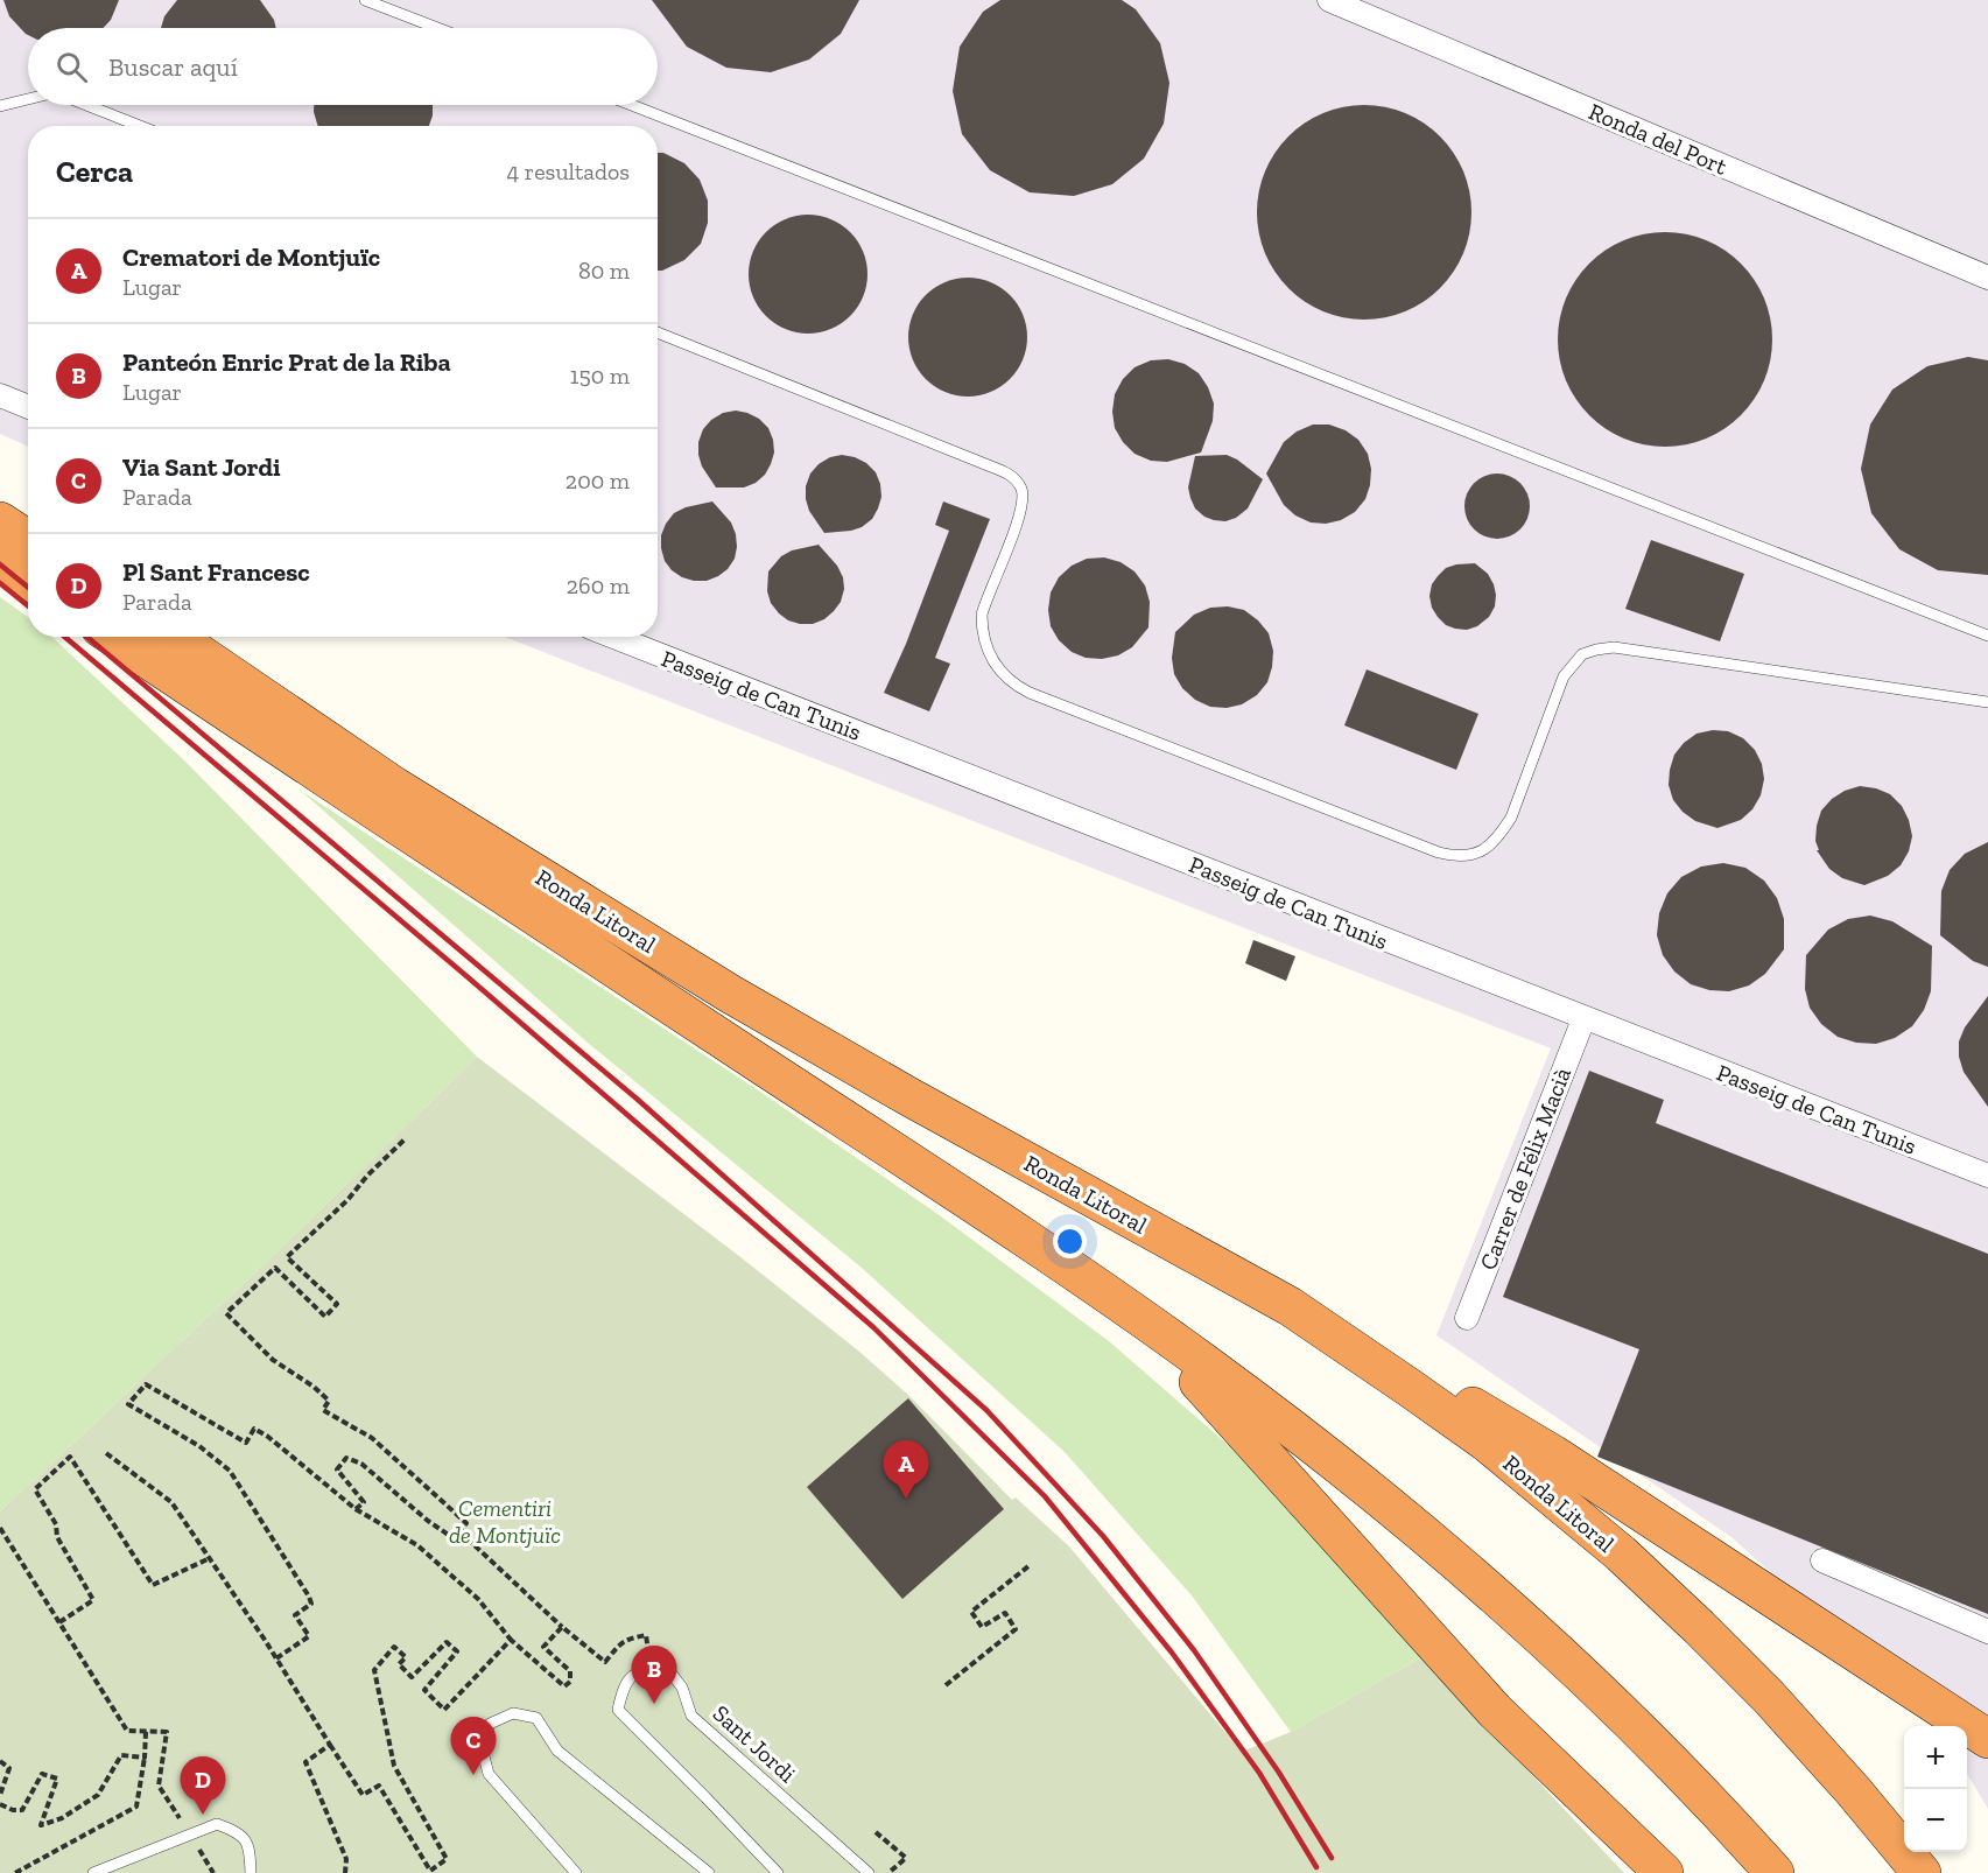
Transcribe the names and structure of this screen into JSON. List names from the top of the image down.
{
  "streets": {
    "highway": ["Ronda Litoral"],
    "street": ["Ronda del Port", "Passeig de Can Tunis", "Carrer de Félix Macià"],
    "lane": ["Sant Jordi"]
  },
  "crossings": [
    ["Passeig de Can Tunis", "Carrer de Félix Macià"]
  ],
  "parks": ["Cementiri de Montjuïc"],
  "page": {
    "search": "Buscar aquí",
    "heading": ["Cerca", "4 resultados"],
    "list": [
      {
        "mark": "A",
        "name": "Crematori de Montjuïc",
        "note": "Lugar",
        "value": "80 m"
      },
      {
        "mark": "B",
        "name": "Panteón Enric Prat de la Riba",
        "note": "Lugar",
        "value": "150 m"
      },
      {
        "mark": "C",
        "name": "Via Sant Jordi",
        "note": "Parada",
        "value": "200 m"
      },
      {
        "mark": "D",
        "name": "Pl Sant Francesc",
        "note": "Parada",
        "value": "260 m"
      }
    ],
    "pins": [
      "A",
      "B",
      "C",
      "D"
    ],
    "map_buttons": ["+", "−"]
  }
}
